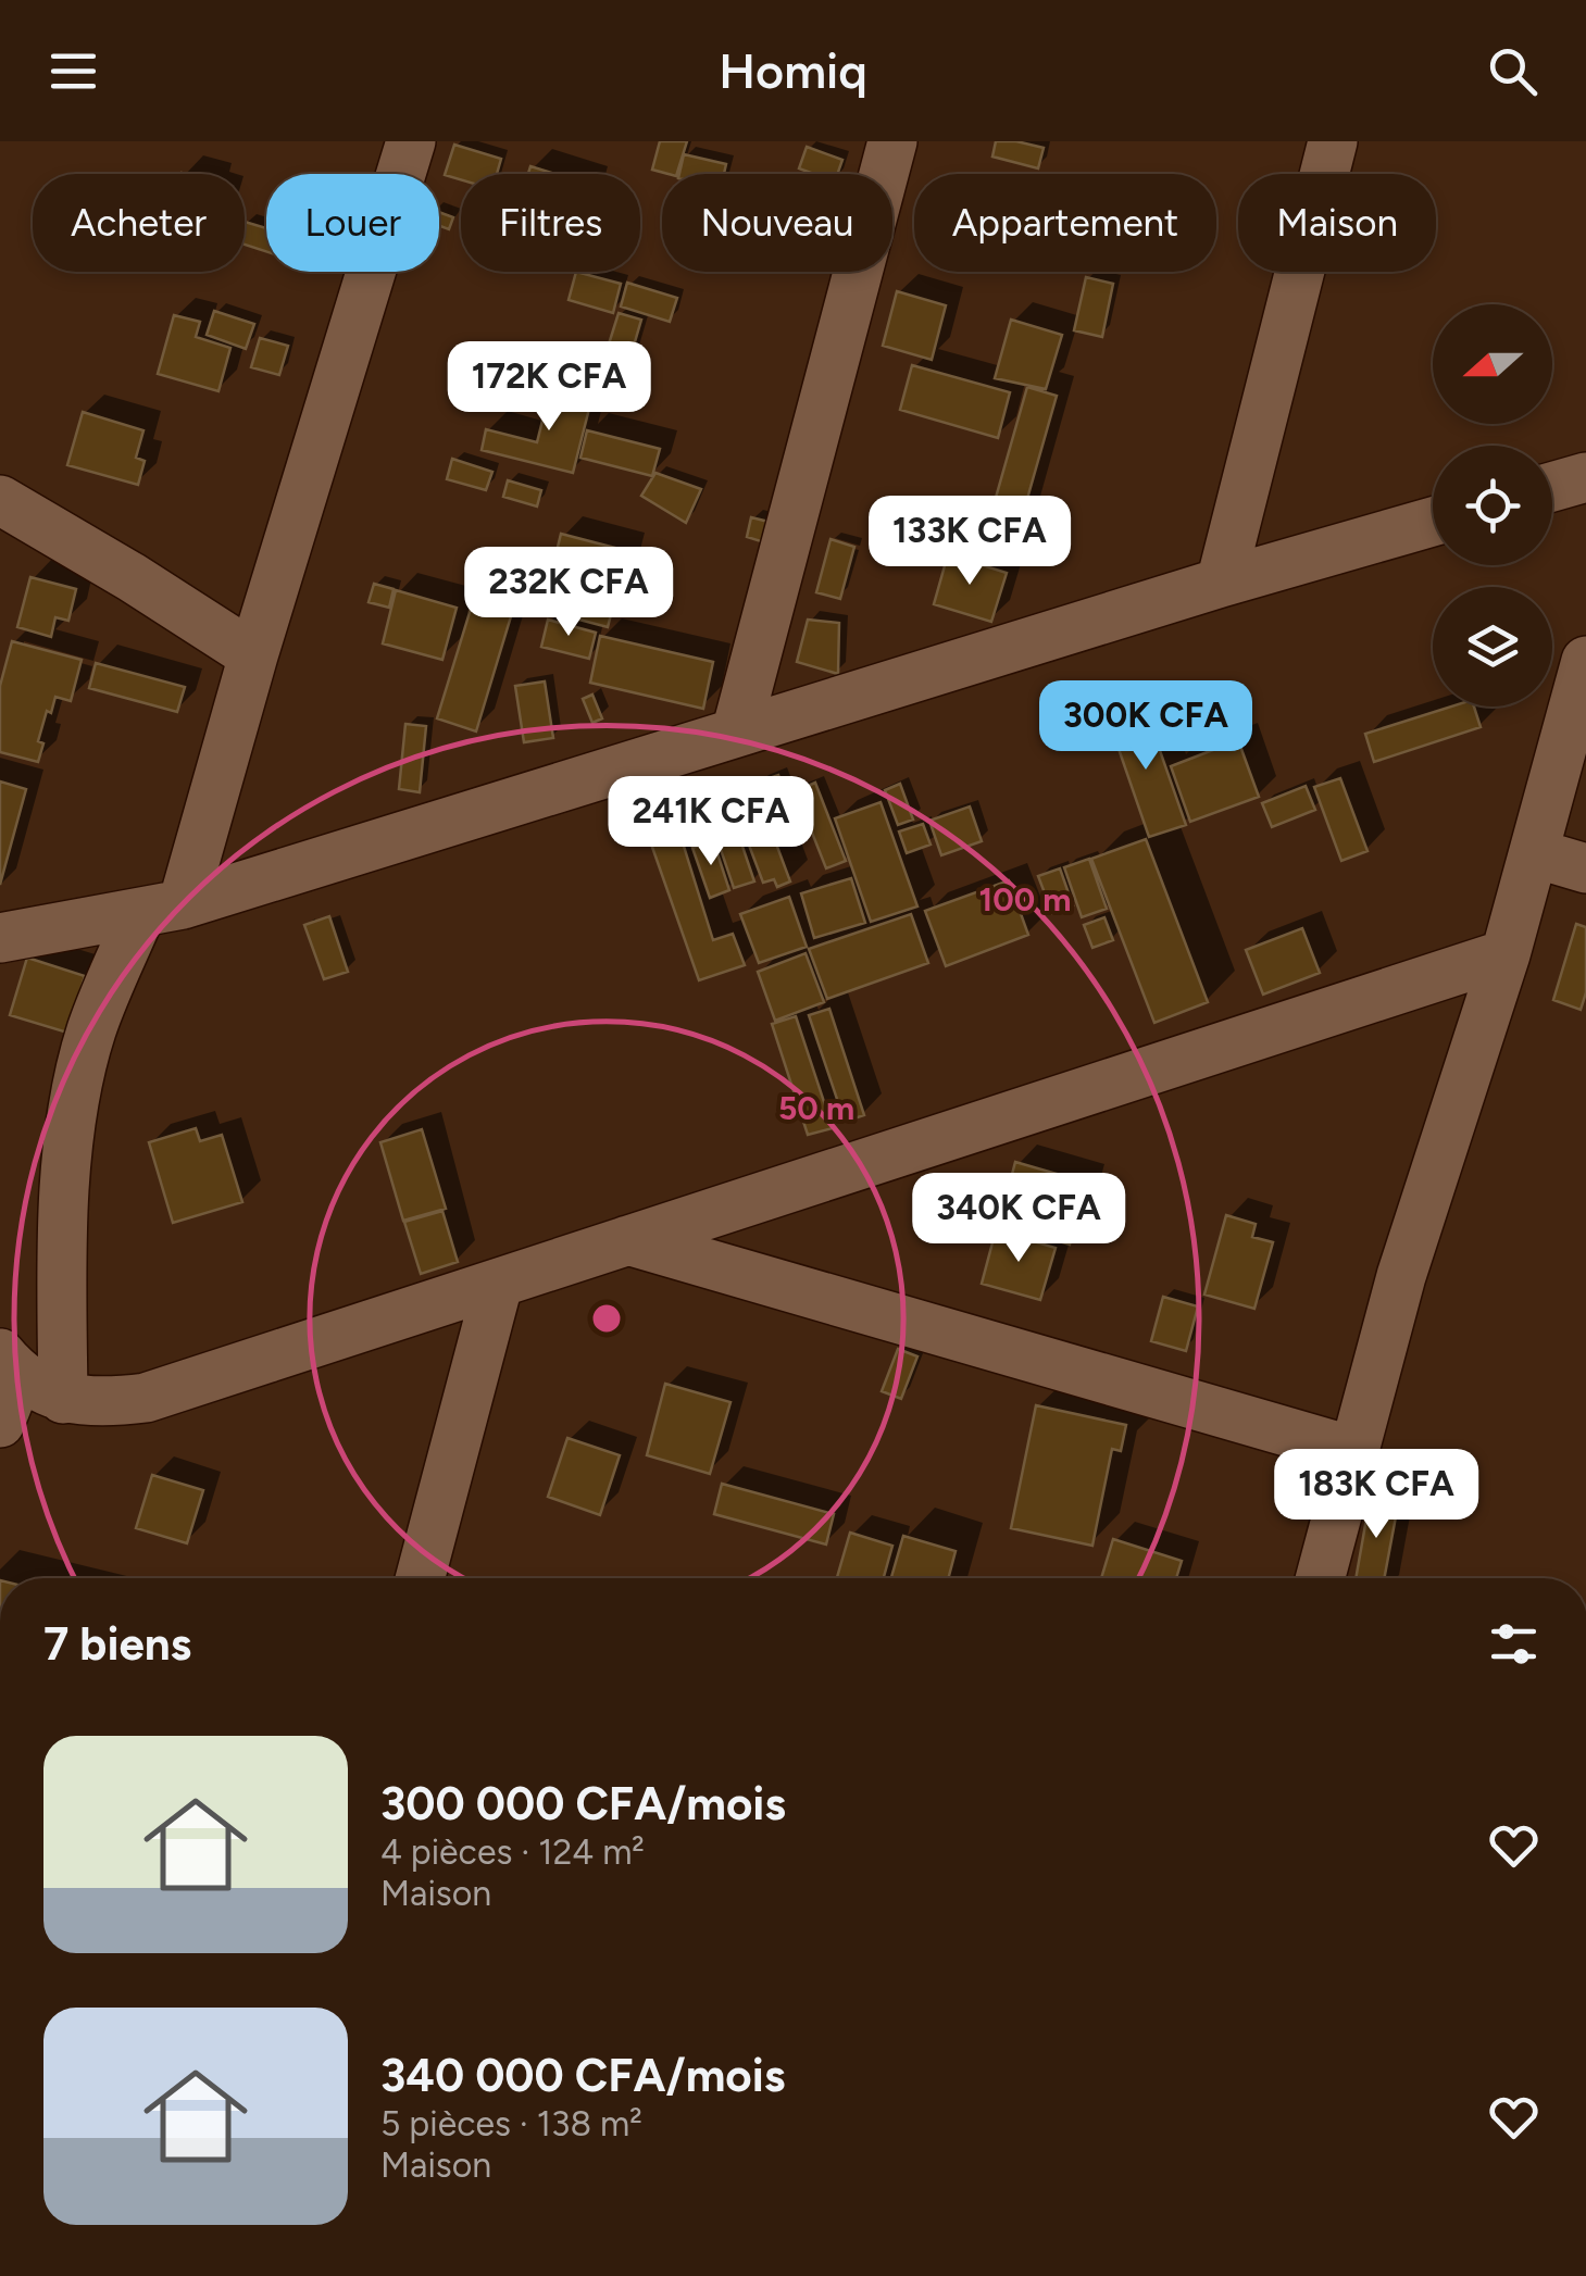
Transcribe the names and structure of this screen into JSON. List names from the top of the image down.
{
  "north": "left",
  "page": {
    "header": "Homiq",
    "chip": [
      "Acheter",
      "Louer",
      "Filtres",
      "Nouveau",
      "Appartement",
      "Maison"
    ],
    "price": [
      "172K CFA",
      "133K CFA",
      "232K CFA",
      "300K CFA",
      "241K CFA",
      "340K CFA",
      "183K CFA"
    ],
    "heading": "7 biens",
    "list": [
      {
        "name": "300 000 CFA/mois",
        "note": "4 pièces · 124 m² · Maison"
      },
      {
        "name": "340 000 CFA/mois",
        "note": "5 pièces · 138 m² · Maison"
      }
    ]
  },
  "rings": ["100 m", "50 m"]
}
